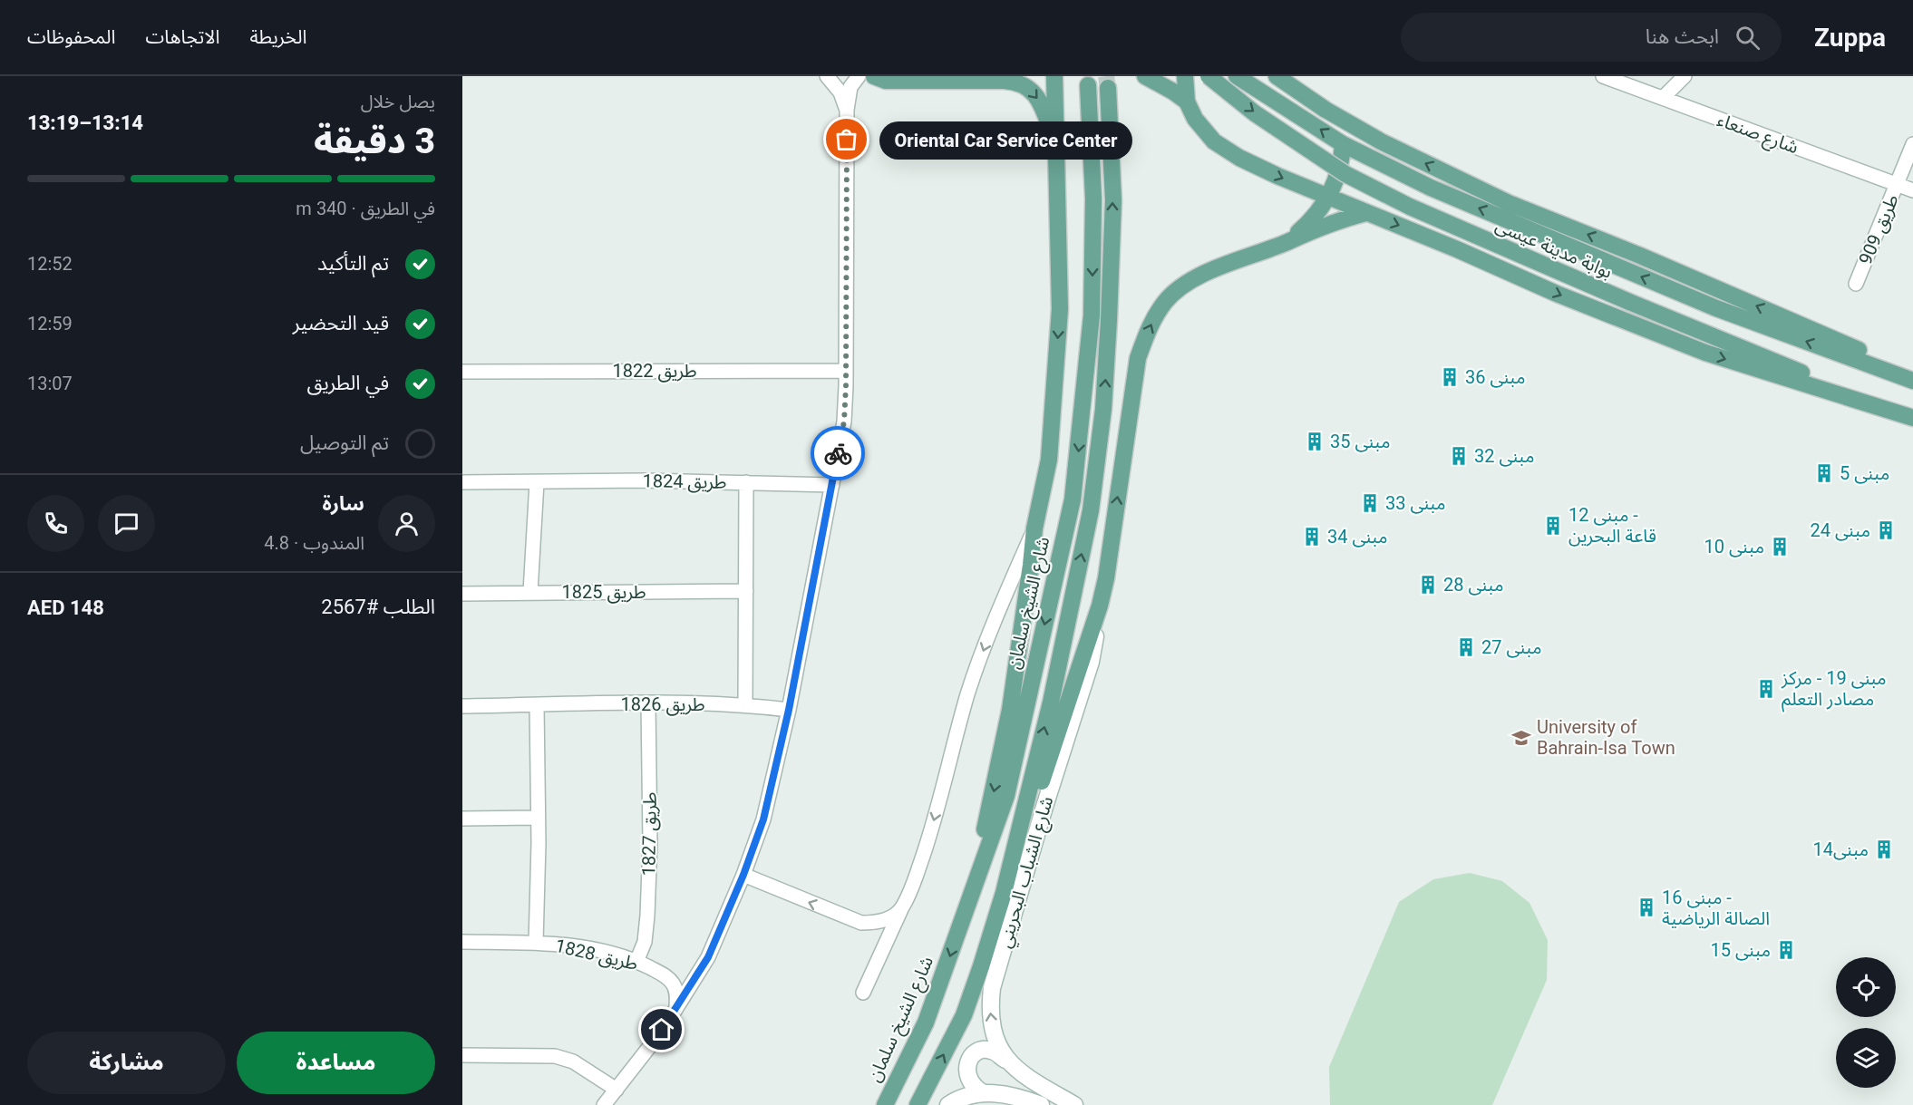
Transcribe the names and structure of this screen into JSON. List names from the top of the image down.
{
  "streets": {
    "main road": ["بوابة مدينة عيسى", "شارع الشيخ سلمان"],
    "street": [
      "شارع صنعاء",
      "طريق 909",
      "طريق 1822",
      "طريق 1824",
      "طريق 1825",
      "طريق 1826",
      "طريق 1827",
      "شارع الشباب البحريني",
      "طريق 1828"
    ]
  },
  "crossings": [
    ["شارع صنعاء", "طريق 909"],
    ["طريق 1826", "طريق 1827"],
    ["طريق 1827", "طريق 1828"]
  ],
  "places": {
    "other": ["Oriental Car Service Center"],
    "building": [
      "مبنى 36",
      "مبنى 35",
      "مبنى 32",
      "مبنى 5",
      "مبنى 33",
      "مبنى 12 - قاعة البحرين",
      "مبنى 24",
      "مبنى 34",
      "مبنى 10",
      "مبنى 28",
      "مبنى 27",
      "مبنى 19 - مركز مصادر التعلم",
      "مبنى14",
      "مبنى 16 - الصالة الرياضية",
      "مبنى 15"
    ],
    "school or university": ["University of Bahrain-Isa Town"]
  },
  "page": {
    "header": "Zuppa",
    "search": "ابحث هنا",
    "nav": ["الخريطة", "الاتجاهات", "المحفوظات"],
    "heading": ["3 دقيقة", "يصل خلال", "13:14–13:19"],
    "panel": [
      "سارة",
      "المندوب · 4.8",
      "الطلب #2567",
      "AED 148"
    ],
    "bubble": "Oriental Car Service Center",
    "bar": "في الطريق · 340 m",
    "list": [
      ["تم التأكيد", "12:52"],
      ["قيد التحضير", "12:59"],
      ["في الطريق", "13:07"],
      "تم التوصيل"
    ],
    "buttons": ["مساعدة", "مشاركة"]
  }
}
